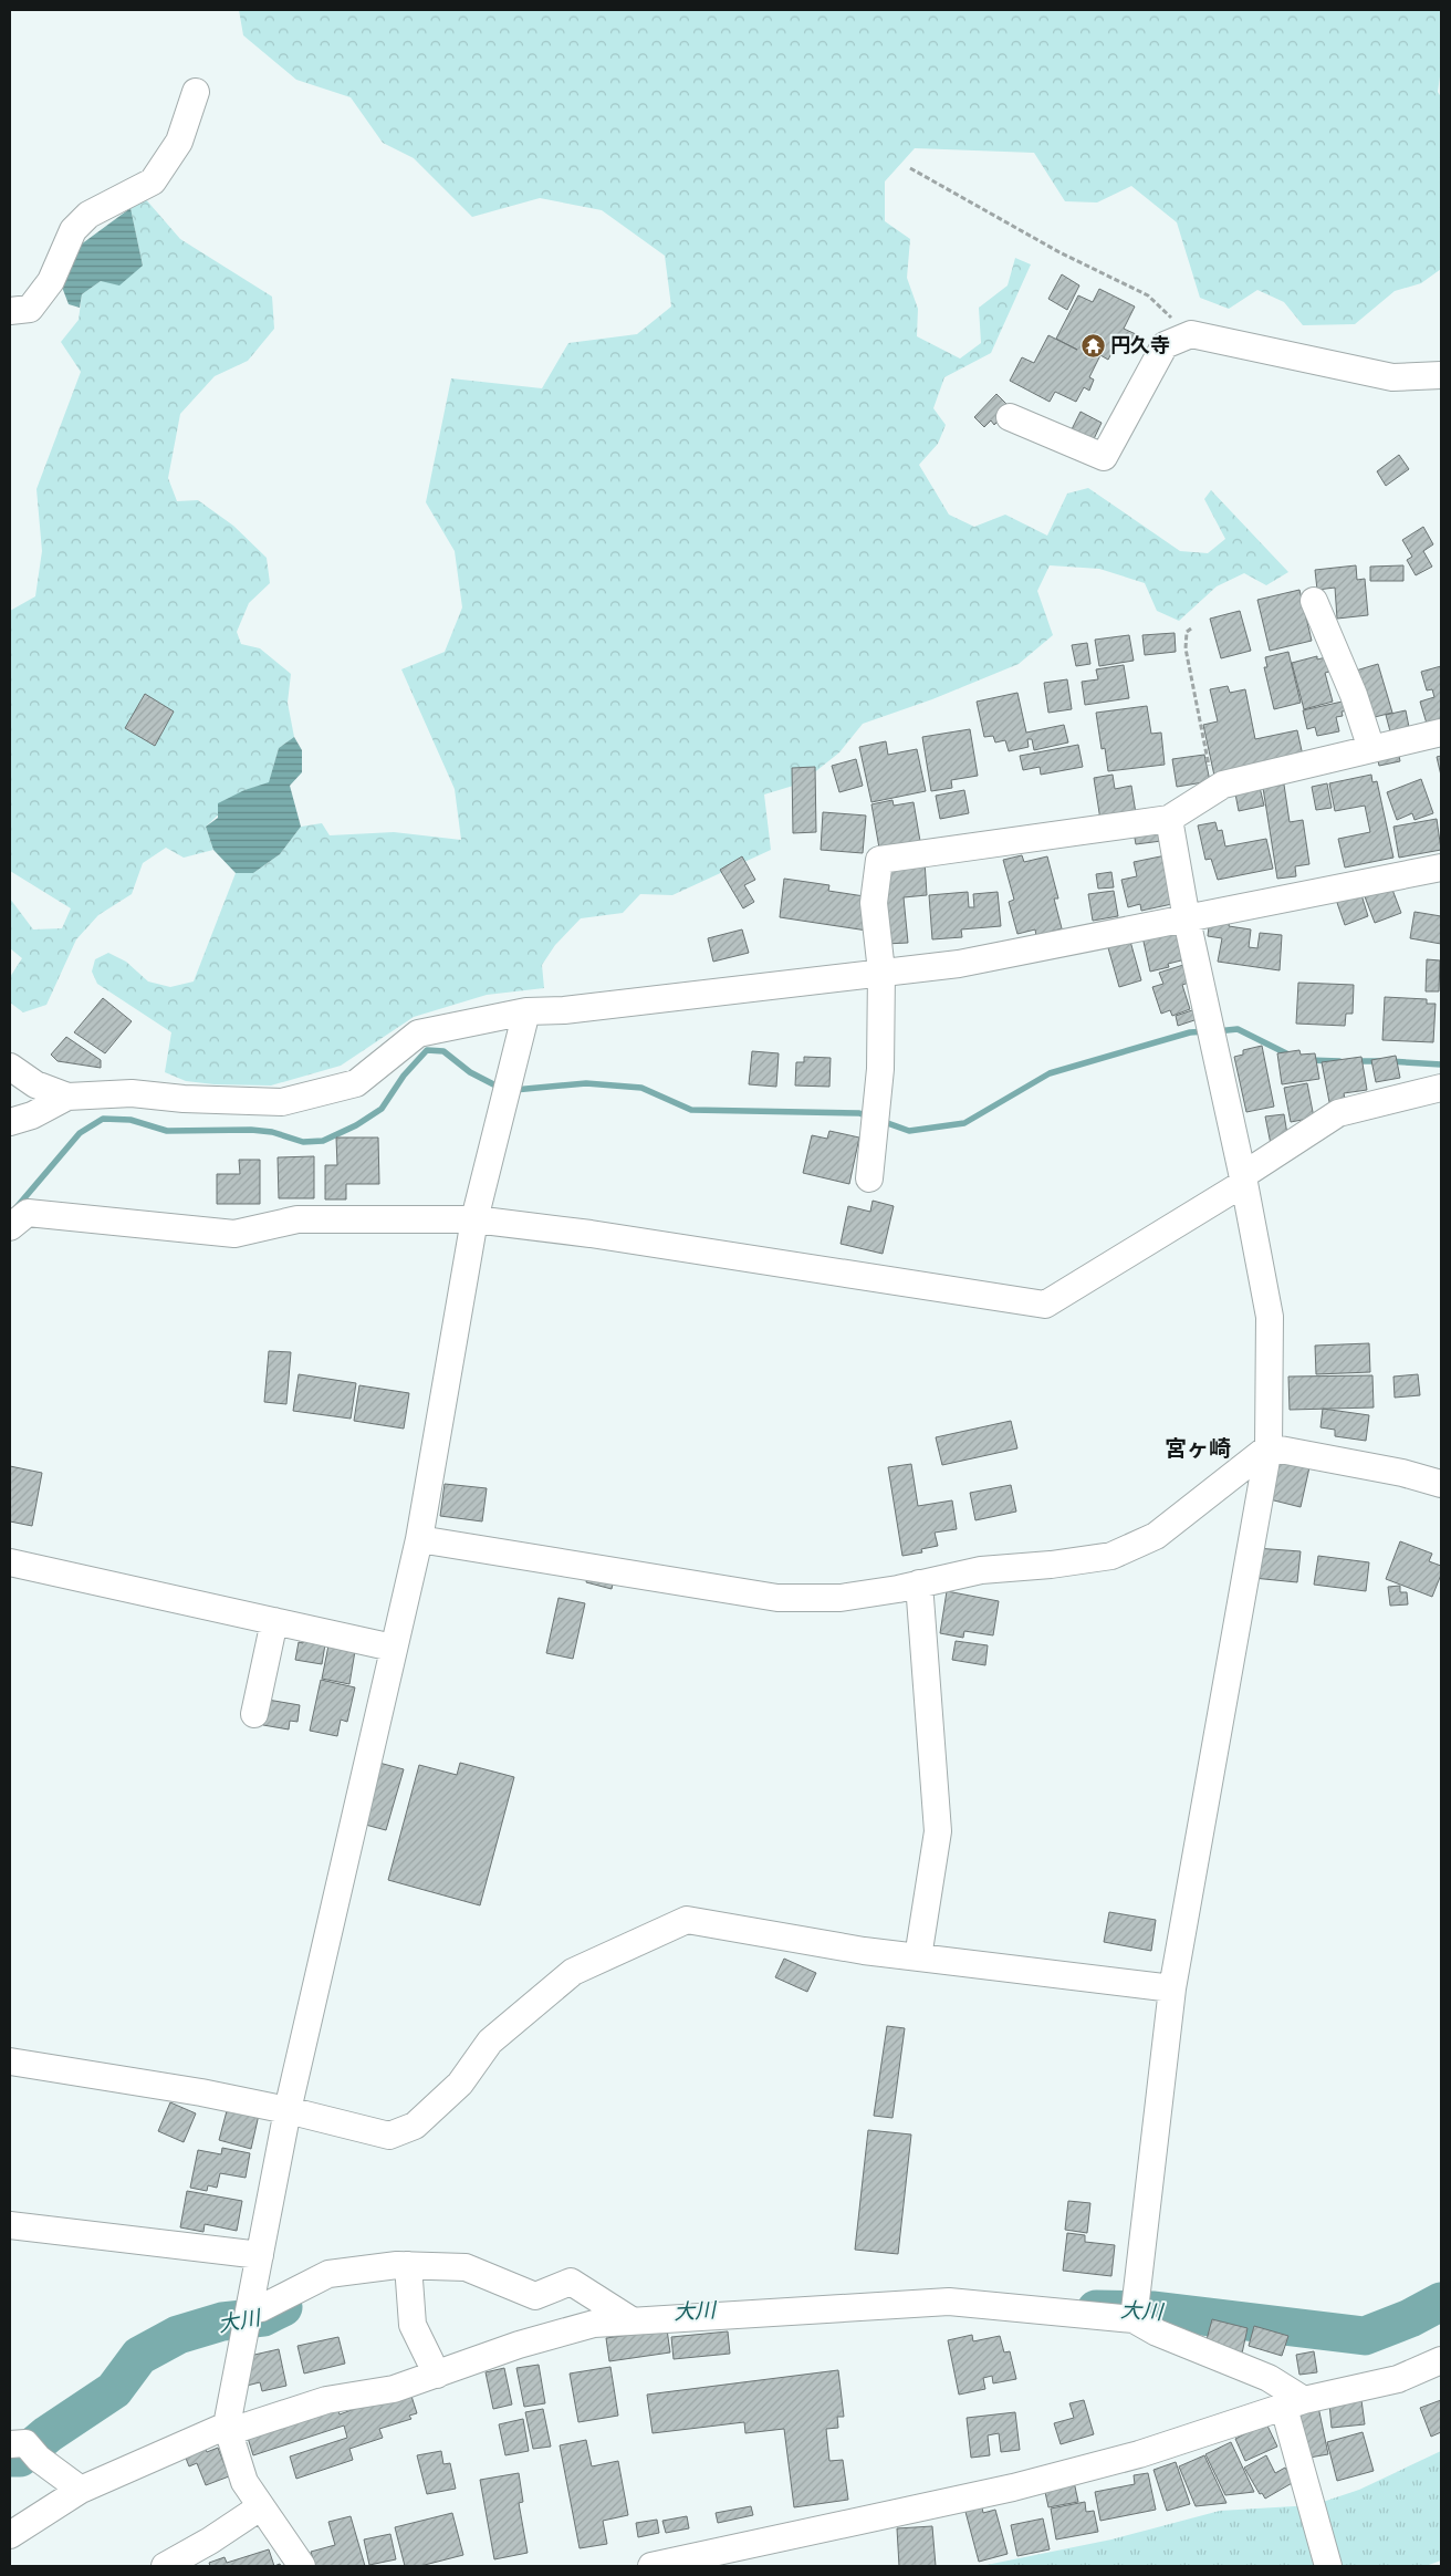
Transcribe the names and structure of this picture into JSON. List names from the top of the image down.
{
  "districts": ["宮ヶ崎"],
  "water": ["大川"],
  "places": {
    "temple": ["円久寺"]
  }
}
